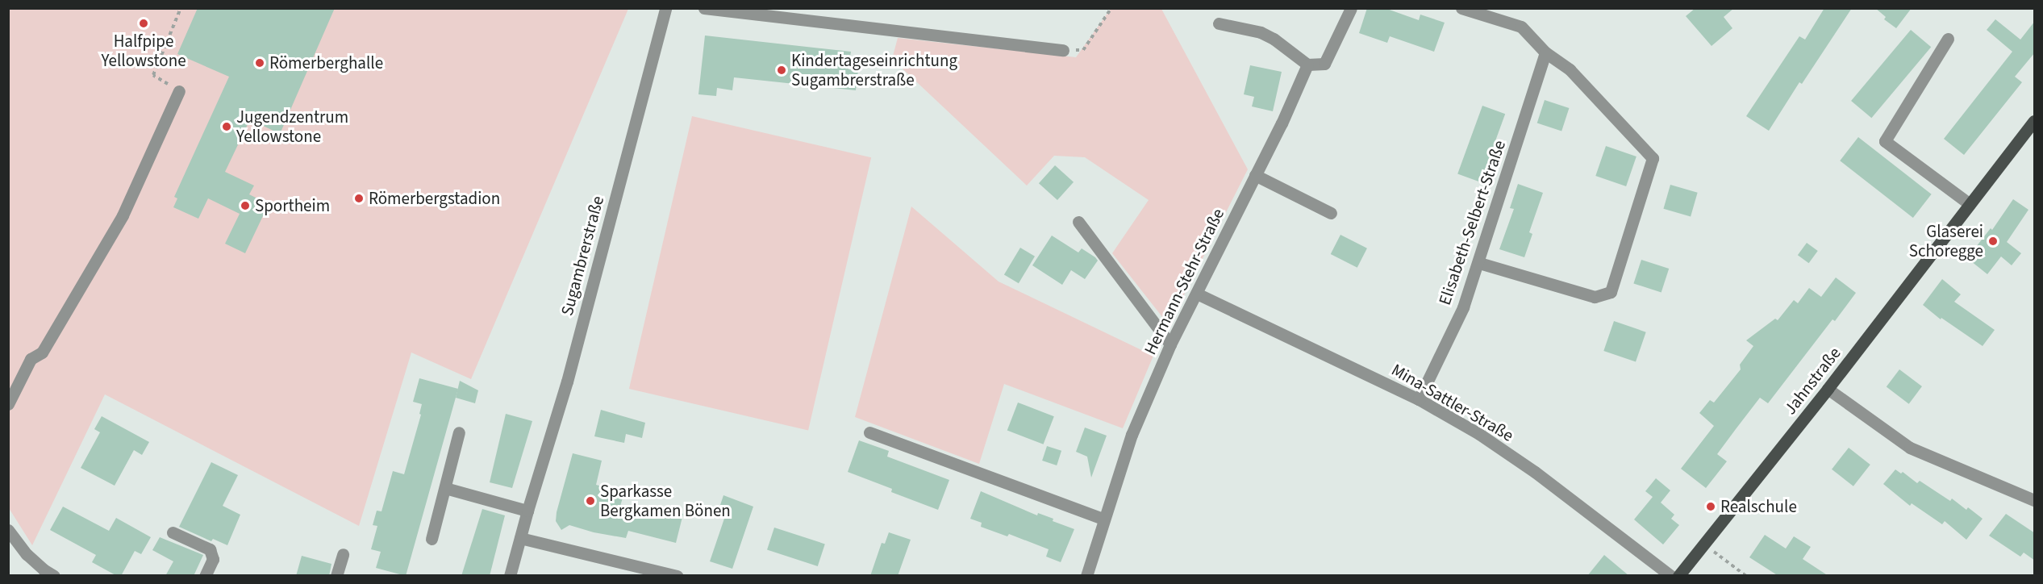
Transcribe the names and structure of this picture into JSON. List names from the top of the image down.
{
  "streets": {
    "main road": ["Jahnstraße"],
    "street": [
      "Elisabeth-Selbert-Straße",
      "Sugambrerstraße",
      "Hermann-Stehr-Straße",
      "Mina-Sattler-Straße"
    ]
  },
  "crossings": [
    ["Elisabeth-Selbert-Straße", "Mina-Sattler-Straße"],
    ["Hermann-Stehr-Straße", "Mina-Sattler-Straße"]
  ],
  "places": [
    "Halfpipe Yellowstone",
    "Römerberghalle",
    "Kindertageseinrichtung Sugambrerstraße",
    "Jugendzentrum Yellowstone",
    "Römerbergstadion",
    "Sportheim",
    "Glaserei Schoregge",
    "Sparkasse Bergkamen Bönen",
    "Realschule"
  ]
}
